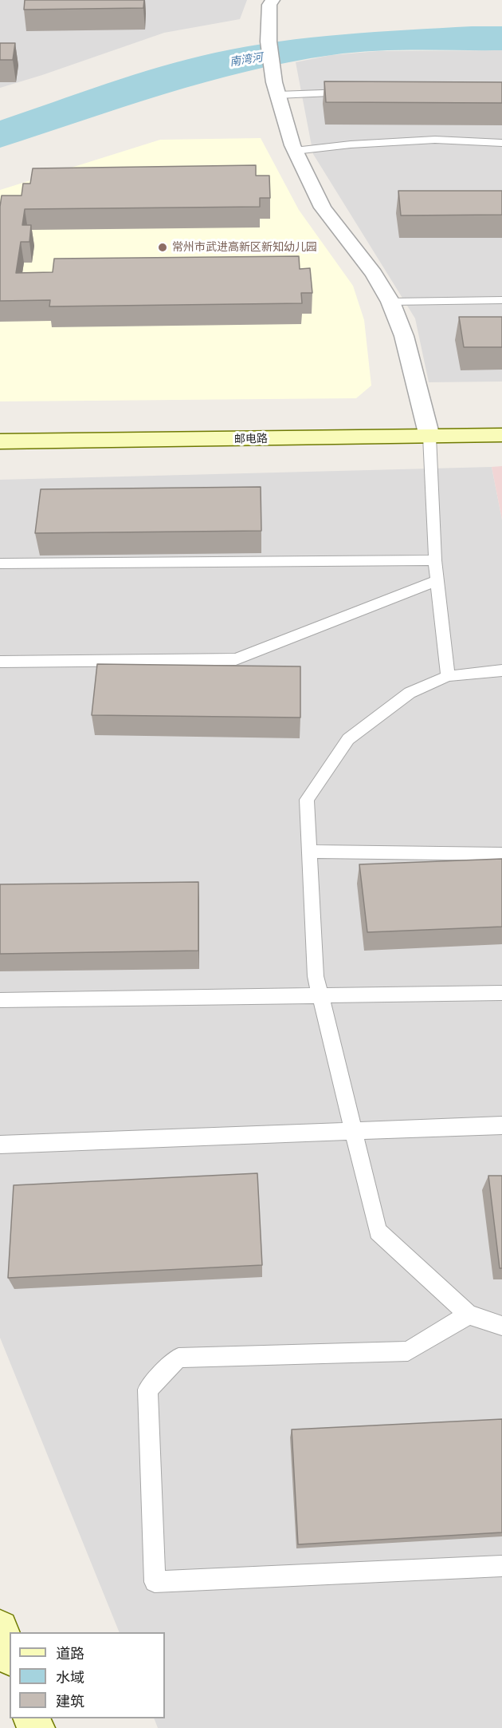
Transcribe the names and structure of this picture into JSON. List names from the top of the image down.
{
  "streets": {
    "street": ["邮电路"]
  },
  "water": ["南湾河"],
  "places": ["常州市武进高新区新知幼儿园"],
  "legend": ["道路", "水域", "建筑"]
}
